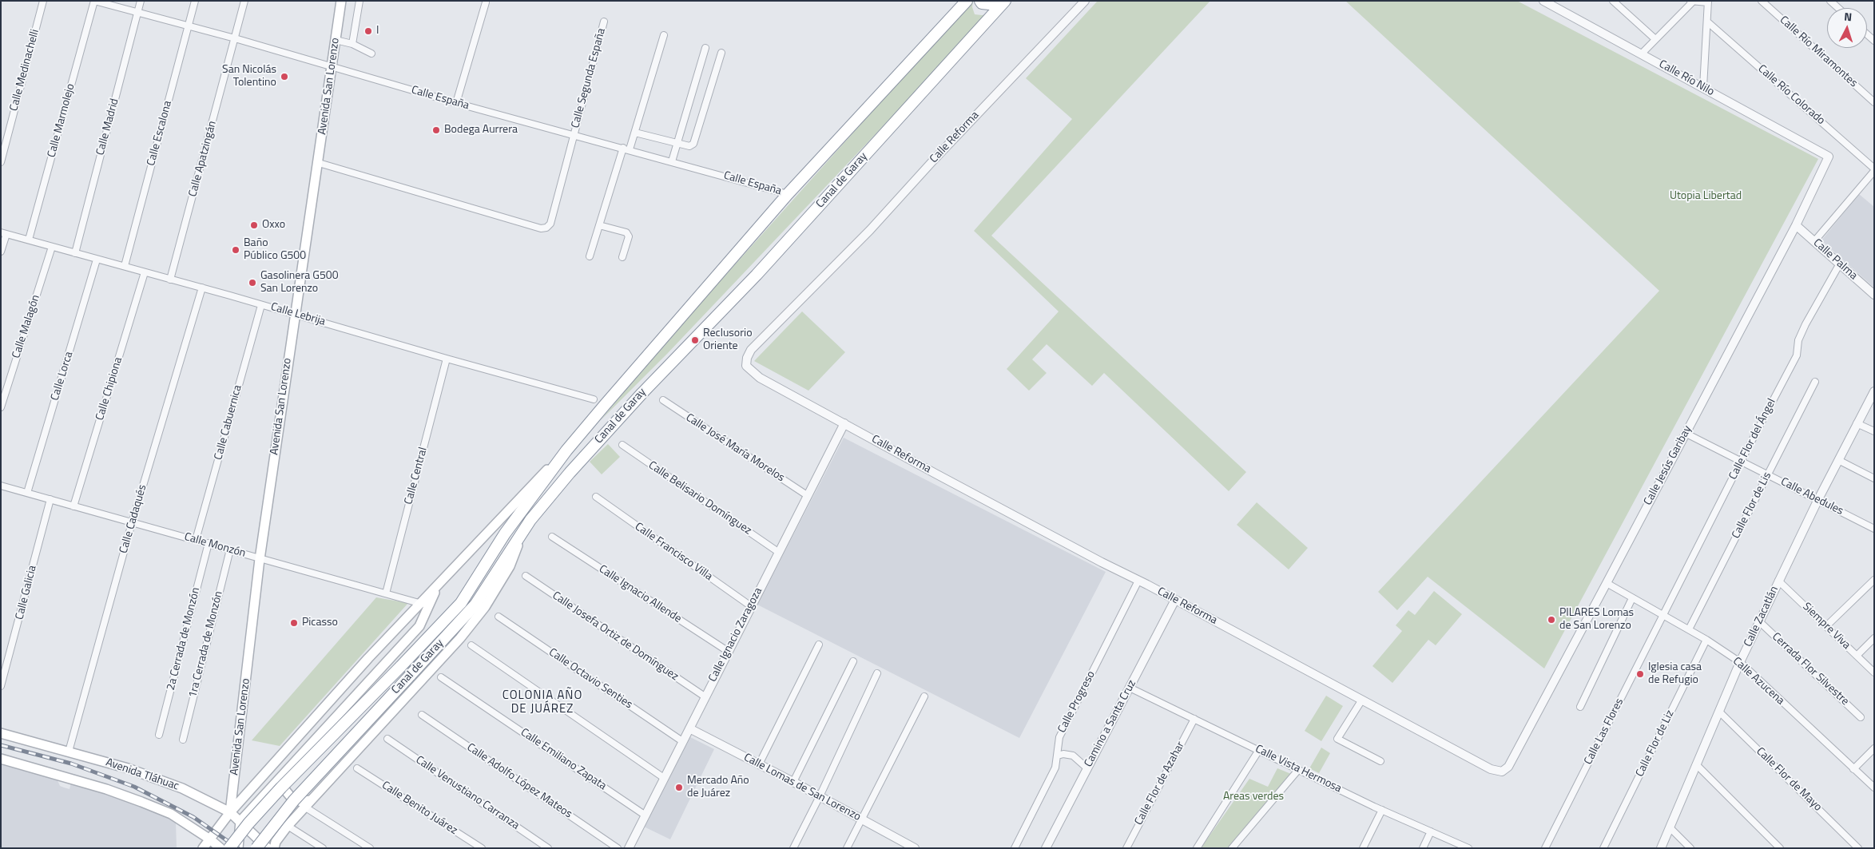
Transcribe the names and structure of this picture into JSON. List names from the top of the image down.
{
  "streets": {
    "highway": ["Canal de Garay"],
    "main road": ["Avenida San Lorenzo", "Avenida Tláhuac"],
    "street": [
      "Calle Río Miramontes",
      "Calle Medinachelli",
      "Calle Segunda España",
      "Calle Río Nilo",
      "Calle Río Colorado",
      "Calle España",
      "Calle Marmolejo",
      "Calle Madrid",
      "Calle Escalona",
      "Calle Reforma",
      "Calle Apatzingán",
      "Calle Palma",
      "Calle Lebrija",
      "Calle Malagón",
      "Calle Lorca",
      "Calle Chipiona",
      "Calle Cabuernica",
      "Calle Flor del Ángel",
      "Calle José María Morelos",
      "Calle Jesús Garibay",
      "Calle Central",
      "Calle Abedules",
      "Calle Belisario Domínguez",
      "Calle Flor de Lis",
      "Calle Cadaqués",
      "Calle Monzón",
      "Calle Francisco Villa",
      "Calle Galicia",
      "Calle Ignacio Allende",
      "Calle Zacatlán",
      "Siempre Viva",
      "Calle Ignacio Zaragoza",
      "Calle Josefa Ortiz de Domínguez",
      "2a Cerrada de Monzón",
      "1ra Cerrada de Monzón",
      "Cerrada Flor Silvestre",
      "Calle Octavio Senties",
      "Calle Azucena",
      "Calle Progreso",
      "Camino a Santa Cruz",
      "Calle Las Flores",
      "Calle Flor de Liz",
      "Calle Emiliano Zapata",
      "Calle Vista Hermosa",
      "Calle Flor de Mayo",
      "Calle Adolfo López Mateos",
      "Calle Flor de Azahar",
      "Calle Lomas de San Lorenzo",
      "Calle Venustiano Carranza",
      "Calle Benito Juárez"
    ]
  },
  "crossings": [
    ["Calle Segunda España", "Avenida San Lorenzo"],
    ["Calle Segunda España", "Calle España"],
    ["Calle Río Nilo", "Calle Jesús Garibay"],
    ["Avenida San Lorenzo", "Calle España"],
    ["Avenida San Lorenzo", "Canal de Garay"],
    ["Avenida San Lorenzo", "Calle Lebrija"],
    ["Avenida San Lorenzo", "Calle Monzón"],
    ["Avenida San Lorenzo", "Avenida Tláhuac"],
    ["Calle España", "Calle Marmolejo"],
    ["Calle España", "Calle Madrid"],
    ["Calle España", "Calle Escalona"],
    ["Calle España", "Calle Apatzingán"],
    ["Calle España", "Canal de Garay"],
    ["Calle Marmolejo", "Calle Lebrija"],
    ["Calle Madrid", "Calle Lebrija"],
    ["Calle Escalona", "Calle Lebrija"],
    ["Calle Reforma", "Calle Jesús Garibay"],
    ["Calle Reforma", "Calle Ignacio Zaragoza"],
    ["Calle Reforma", "Calle Progreso"],
    ["Calle Reforma", "Camino a Santa Cruz"],
    ["Calle Apatzingán", "Calle Lebrija"],
    ["Canal de Garay", "Calle Monzón"],
    ["Canal de Garay", "Avenida Tláhuac"],
    ["Calle Palma", "Calle Flor del Ángel"],
    ["Calle Palma", "Calle Jesús Garibay"],
    ["Calle Lebrija", "Calle Malagón"],
    ["Calle Lebrija", "Calle Lorca"],
    ["Calle Lebrija", "Calle Chipiona"],
    ["Calle Lebrija", "Calle Cabuernica"],
    ["Calle Lebrija", "Calle Central"],
    ["Calle Lebrija", "Calle Cadaqués"],
    ["Calle Lorca", "Calle Monzón"],
    ["Calle Chipiona", "Calle Monzón"],
    ["Calle Cabuernica", "Calle Monzón"],
    ["Calle Flor del Ángel", "Calle Abedules"],
    ["Calle Flor del Ángel", "Calle Azucena"],
    ["Calle Flor del Ángel", "Calle Las Flores"],
    ["Calle José María Morelos", "Calle Ignacio Zaragoza"],
    ["Calle Jesús Garibay", "Calle Abedules"],
    ["Calle Jesús Garibay", "Calle Azucena"],
    ["Calle Central", "Calle Monzón"],
    ["Calle Abedules", "Calle Flor de Lis"],
    ["Calle Abedules", "Calle Zacatlán"],
    ["Calle Belisario Domínguez", "Calle Ignacio Zaragoza"],
    ["Calle Flor de Lis", "Calle Azucena"],
    ["Calle Cadaqués", "Calle Monzón"],
    ["Calle Cadaqués", "Avenida Tláhuac"],
    ["Calle Monzón", "Calle Galicia"],
    ["Calle Monzón", "2a Cerrada de Monzón"],
    ["Calle Monzón", "1ra Cerrada de Monzón"],
    ["Calle Francisco Villa", "Calle Ignacio Zaragoza"],
    ["Calle Ignacio Allende", "Calle Ignacio Zaragoza"],
    ["Calle Zacatlán", "Siempre Viva"],
    ["Calle Zacatlán", "Cerrada Flor Silvestre"],
    ["Calle Zacatlán", "Calle Azucena"],
    ["Calle Zacatlán", "Calle Flor de Mayo"],
    ["Calle Ignacio Zaragoza", "Calle Josefa Ortiz de Domínguez"],
    ["Calle Ignacio Zaragoza", "Calle Octavio Senties"],
    ["Calle Ignacio Zaragoza", "Calle Emiliano Zapata"],
    ["Calle Ignacio Zaragoza", "Calle Lomas de San Lorenzo"],
    ["Calle Azucena", "Calle Las Flores"],
    ["Calle Azucena", "Calle Flor de Liz"],
    ["Camino a Santa Cruz", "Calle Vista Hermosa"],
    ["Calle Vista Hermosa", "Calle Flor de Azahar"]
  ],
  "districts": ["COLONIA AÑO DE JUÁREZ"],
  "parks": ["Utopia Libertad", "Areas verdes"],
  "places": [
    "I",
    "San Nicolás Tolentino",
    "Bodega Aurrera",
    "Oxxo",
    "Baño Público G500",
    "Gasolinera G500 San Lorenzo",
    "Reclusorio Oriente",
    "PILARES Lomas de San Lorenzo",
    "Picasso",
    "Iglesia casa de Refugio",
    "Mercado Año de Juárez"
  ],
  "north": "top"
}
